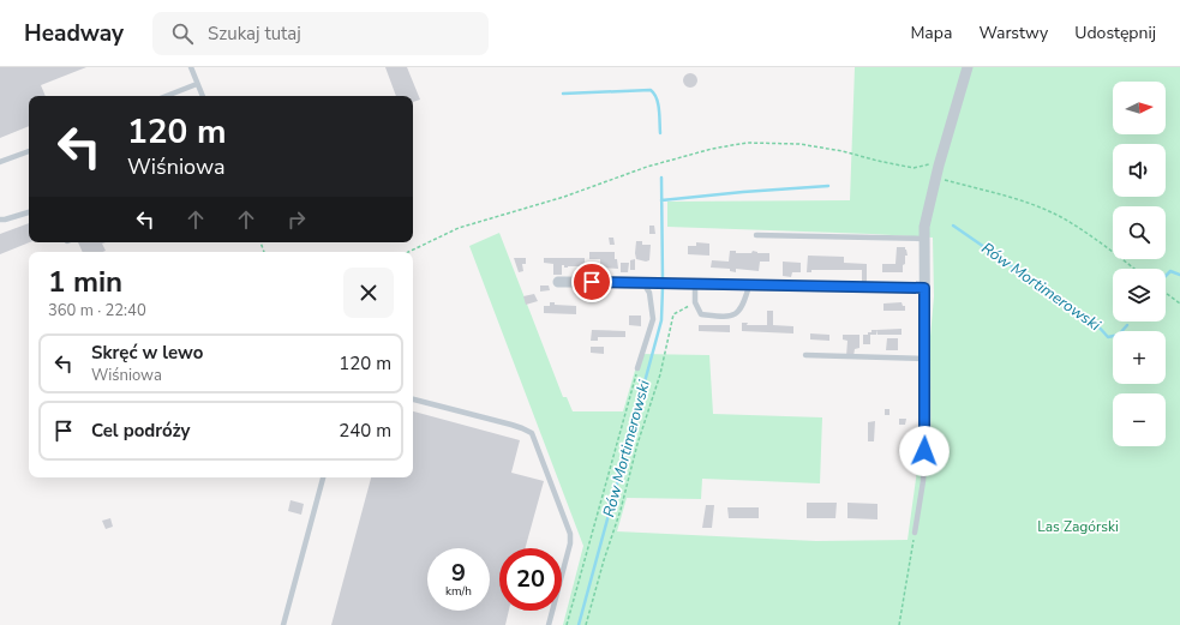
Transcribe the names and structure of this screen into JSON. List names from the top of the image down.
{
  "water": ["Rów Mortimerowski"],
  "parks": ["Las Zagórski"],
  "north": "right",
  "page": {
    "header": "Headway",
    "search": "Szukaj tutaj",
    "nav": ["Mapa", "Warstwy", "Udostępnij"],
    "map_buttons": ["+", "−"],
    "turn": ["120 m", "Wiśniowa"],
    "heading": ["1 min", "360 m · 22:40"],
    "list": [
      {
        "name": "Skręć w lewo",
        "note": "Wiśniowa",
        "value": "120 m"
      },
      {
        "name": "Cel podróży",
        "value": "240 m"
      }
    ],
    "speed": "9 km/h",
    "limit": "20"
  }
}
